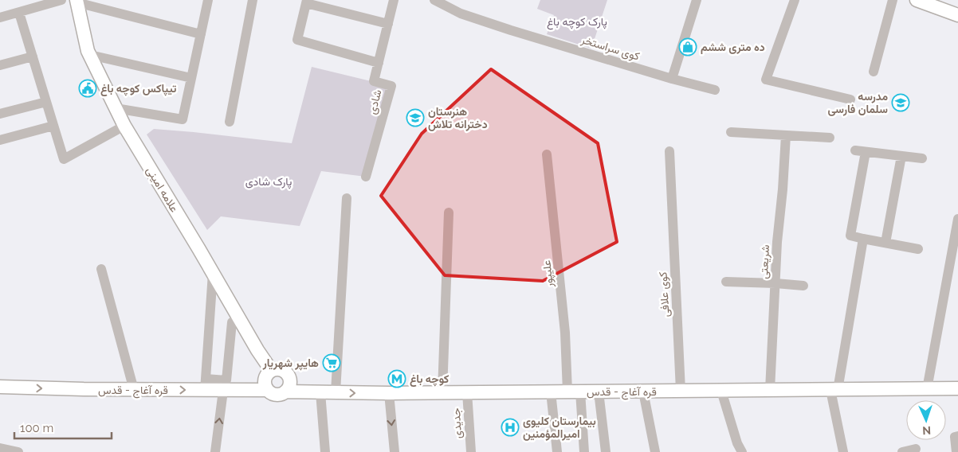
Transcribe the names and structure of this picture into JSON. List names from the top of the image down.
{
  "streets": {
    "main road": ["علامه امینی", "قره آغاج - قدس"],
    "street": [
      "کوی سراستخر",
      "شادی",
      "شریعتی",
      "علیپور",
      "کوی علافی",
      "جدیدی"
    ]
  },
  "crossings": [
    ["علامه امینی", "قره آغاج - قدس"],
    ["شریعتی", "قره آغاج - قدس"],
    ["علیپور", "قره آغاج - قدس"],
    ["کوی علافی", "قره آغاج - قدس"],
    ["قره آغاج - قدس", "جدیدی"]
  ],
  "parks": ["پارک کوچه باغ", "پارک شادی"],
  "places": {
    "shop": ["ده متری ششم"],
    "public building": ["تیپاکس کوچه باغ"],
    "school or university": ["مدرسه سلمان فارسی", "هنرستان دخترانه تلاش"],
    "supermarket": ["هایپر شهریار"],
    "metro station": ["کوچه باغ"],
    "hospital": ["بیمارستان کلیوی امیرالمؤمنین"]
  },
  "scale_bar": "100 m",
  "north": "bottom"
}
